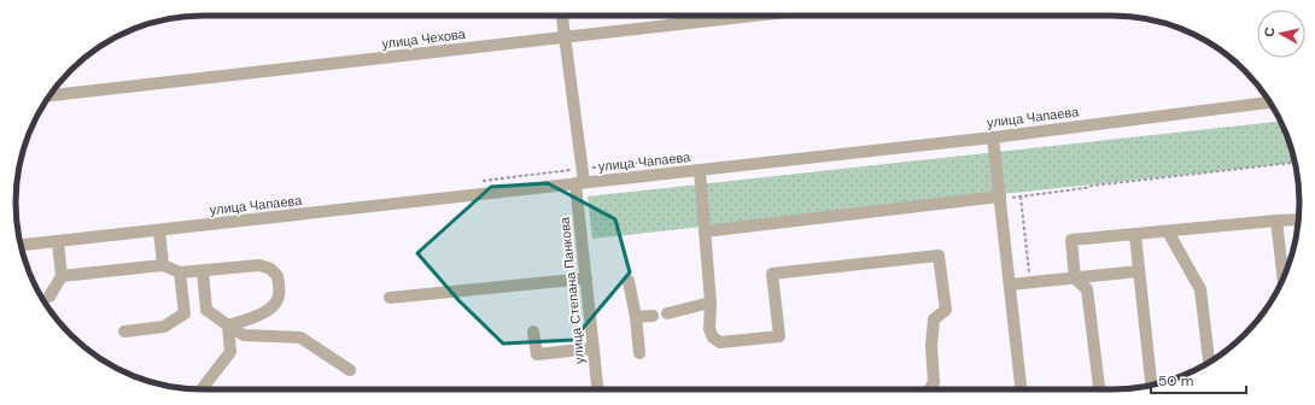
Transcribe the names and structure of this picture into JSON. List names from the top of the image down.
{
  "streets": {
    "street": ["улица Чехова", "улица Чапаева", "улица Степана Панкова"]
  },
  "crossings": [
    ["улица Чехова", "улица Степана Панкова"],
    ["улица Чапаева", "улица Степана Панкова"]
  ],
  "scale_bar": "50 m",
  "north": "left"
}
